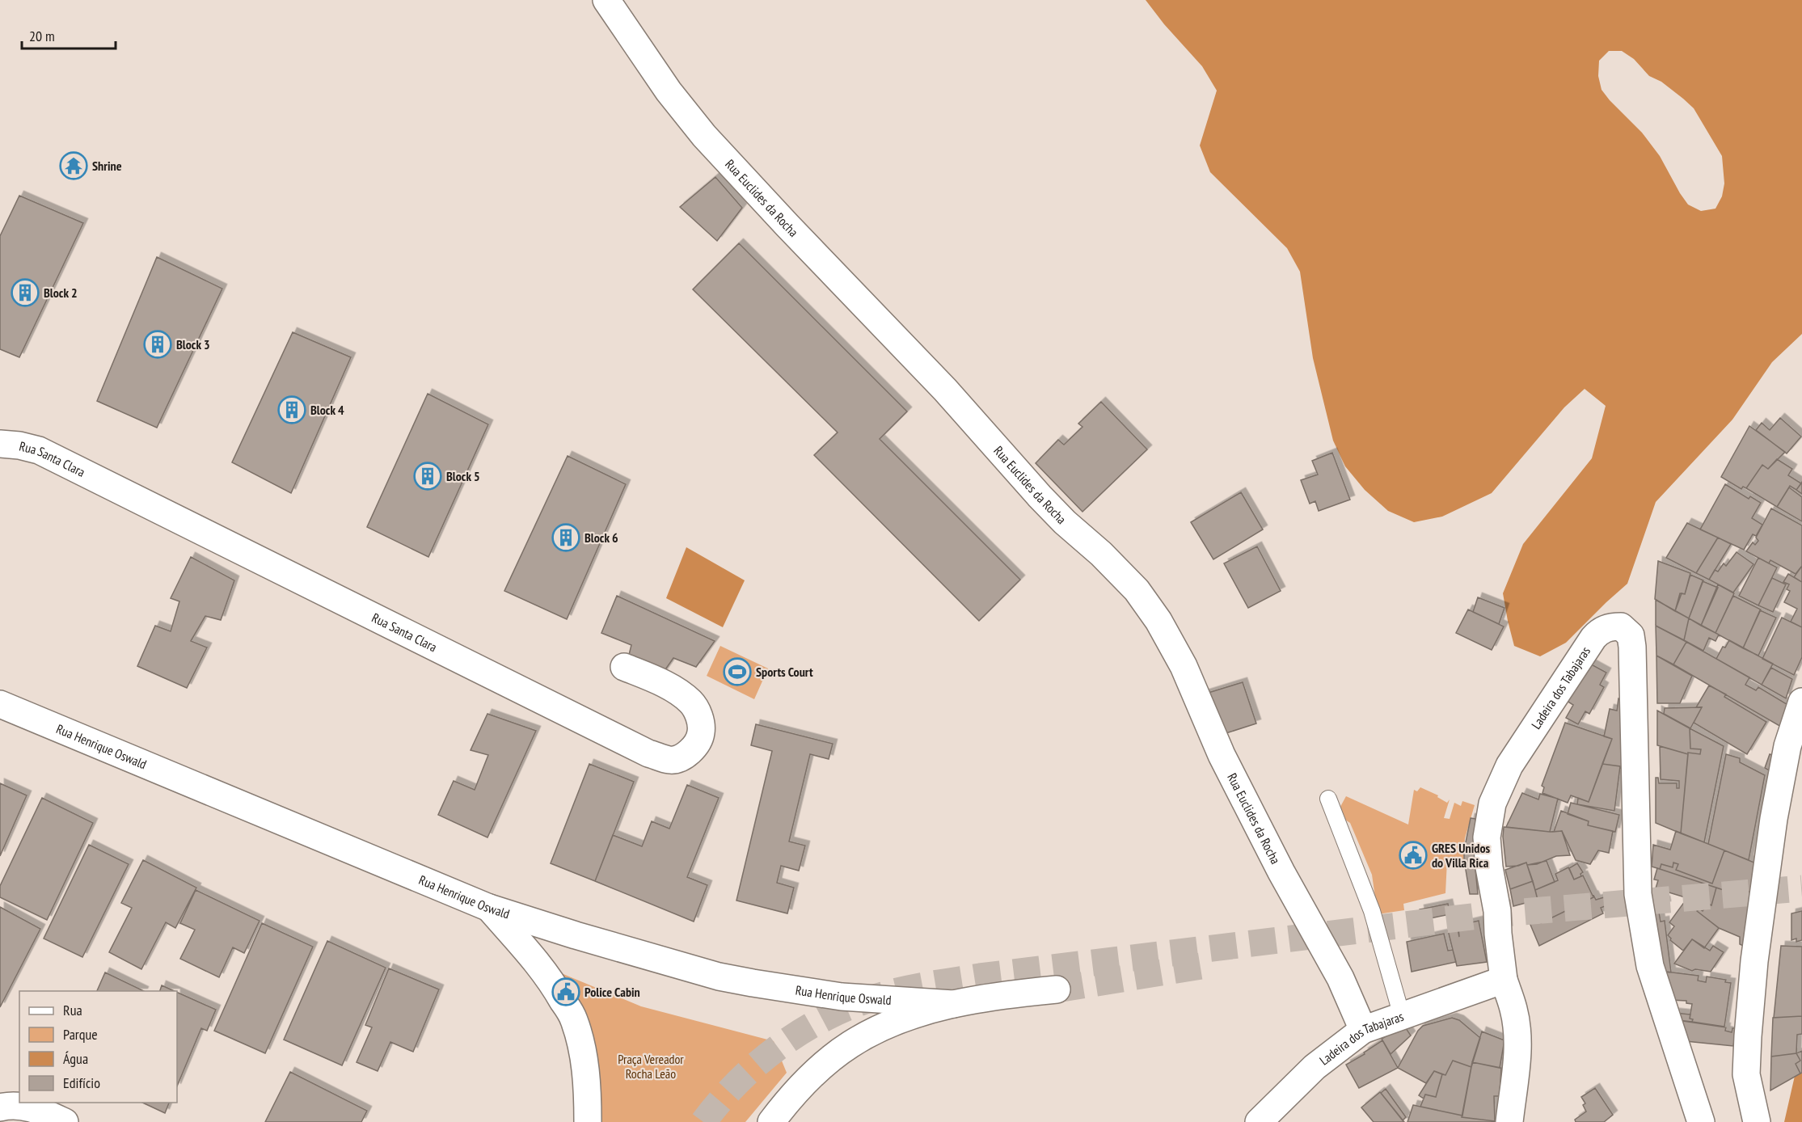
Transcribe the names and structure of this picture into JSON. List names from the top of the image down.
{
  "streets": {
    "street": [
      "Rua Euclides da Rocha",
      "Rua Santa Clara",
      "Ladeira dos Tabajaras",
      "Rua Henrique Oswald"
    ]
  },
  "crossings": [
    ["Rua Euclides da Rocha", "Ladeira dos Tabajaras"]
  ],
  "parks": ["Praça Vereador Rocha Leão"],
  "places": {
    "temple": ["Shrine"],
    "building": [
      "Block 2",
      "Block 3",
      "Block 4",
      "Block 5",
      "Block 6"
    ],
    "sports": ["Sports Court"],
    "public building": ["GRES Unidos do Villa Rica", "Police Cabin"]
  },
  "legend": [
    "Rua",
    "Parque",
    "Água",
    "Edifício"
  ],
  "scale_bar": "20 m"
}
